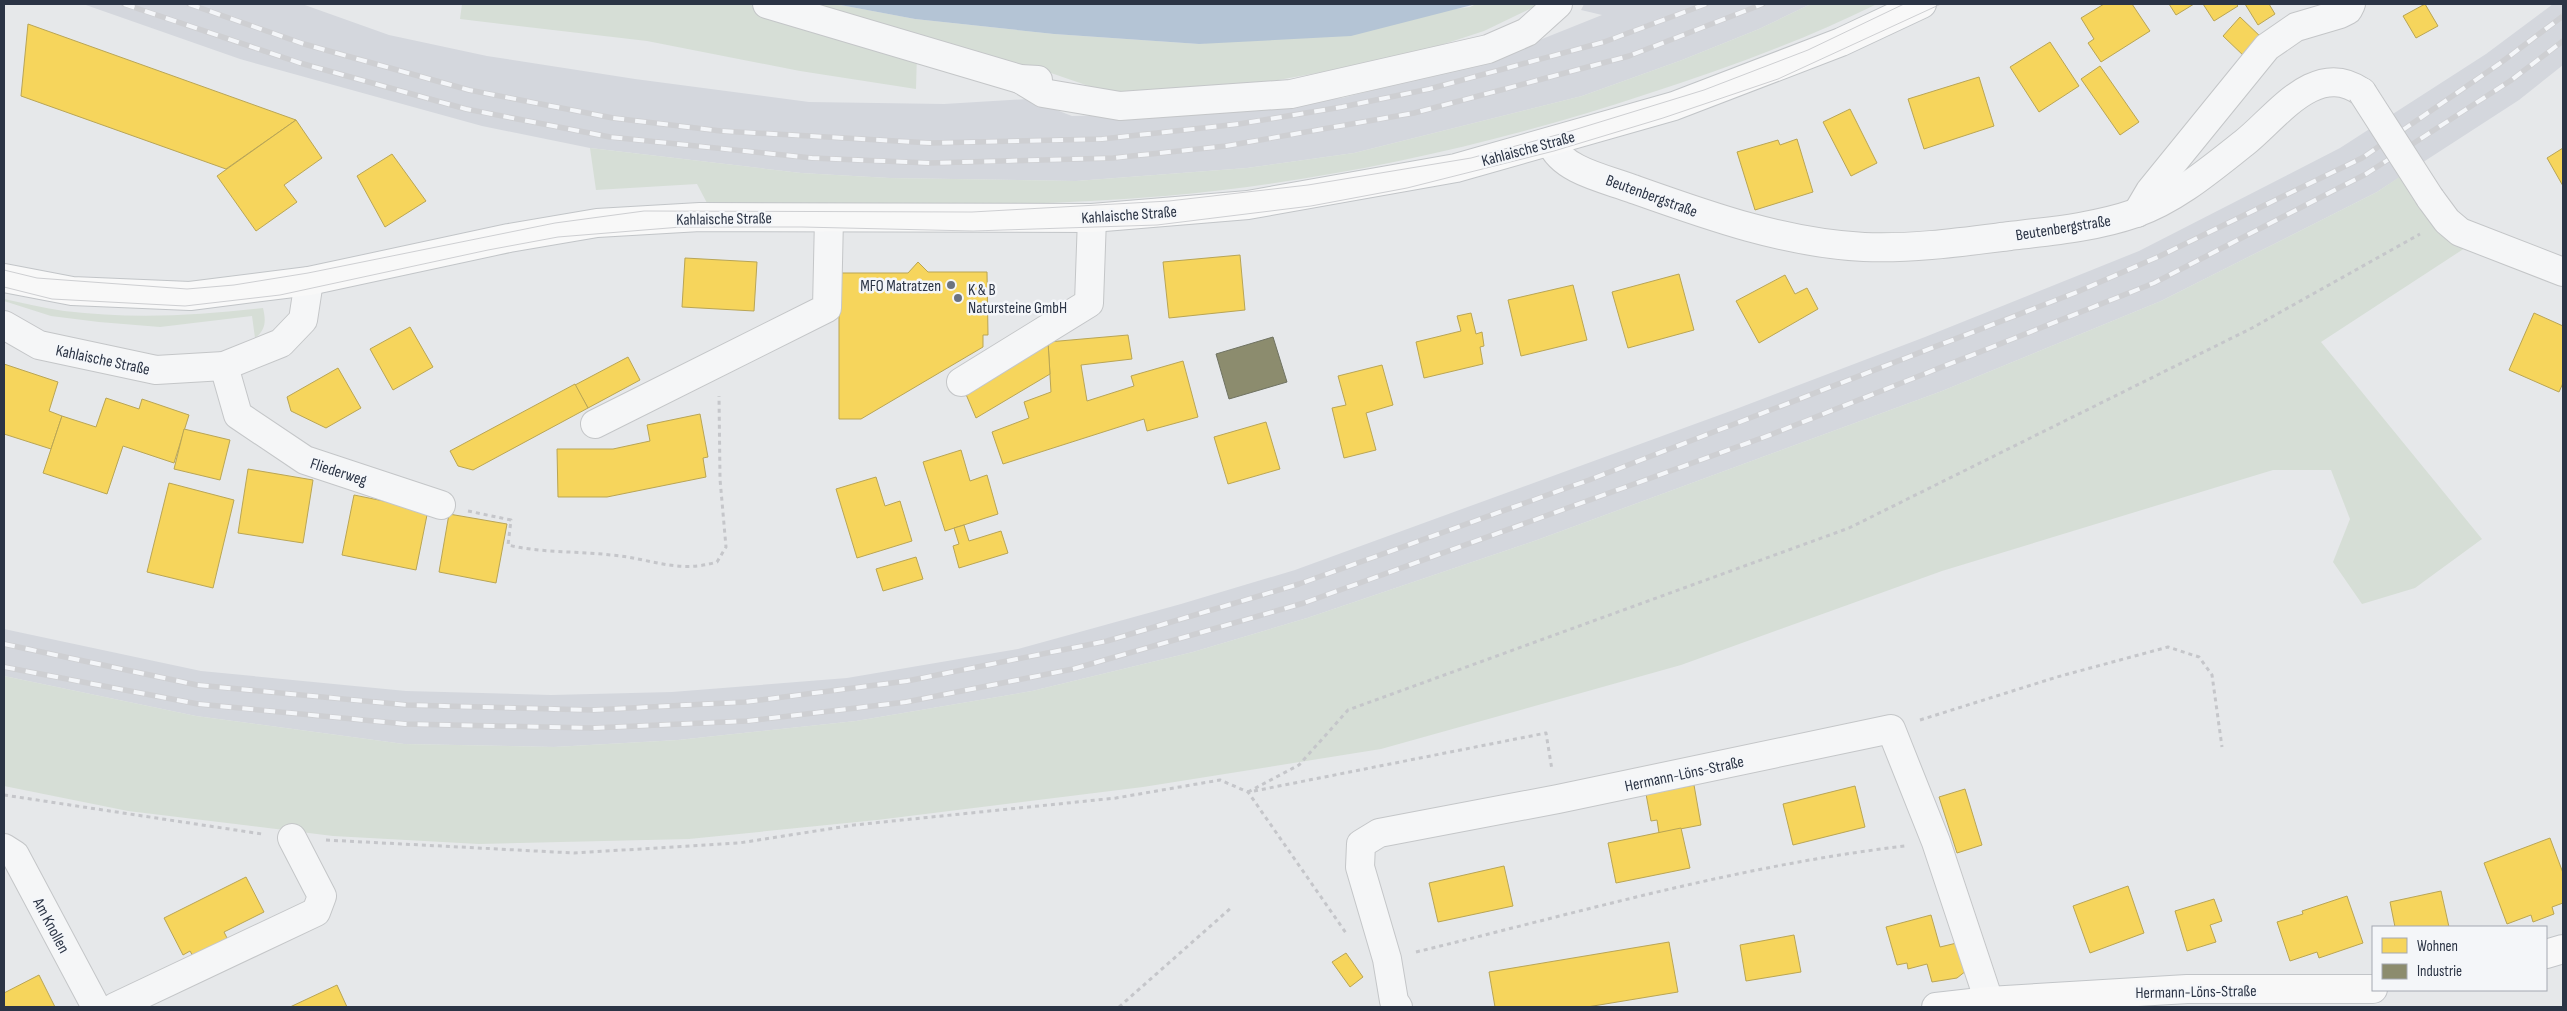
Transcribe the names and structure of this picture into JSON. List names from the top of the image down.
{
  "streets": {
    "main road": ["Kahlaische Straße", "Hermann-Löns-Straße"],
    "street": ["Beutenbergstraße", "Fliederweg", "Am Knollen"]
  },
  "crossings": [
    ["Kahlaische Straße", "Beutenbergstraße"],
    ["Kahlaische Straße", "Fliederweg"]
  ],
  "places": ["MFO Matratzen", "K & B Natursteine GmbH"],
  "legend": ["Wohnen", "Industrie"]
}
